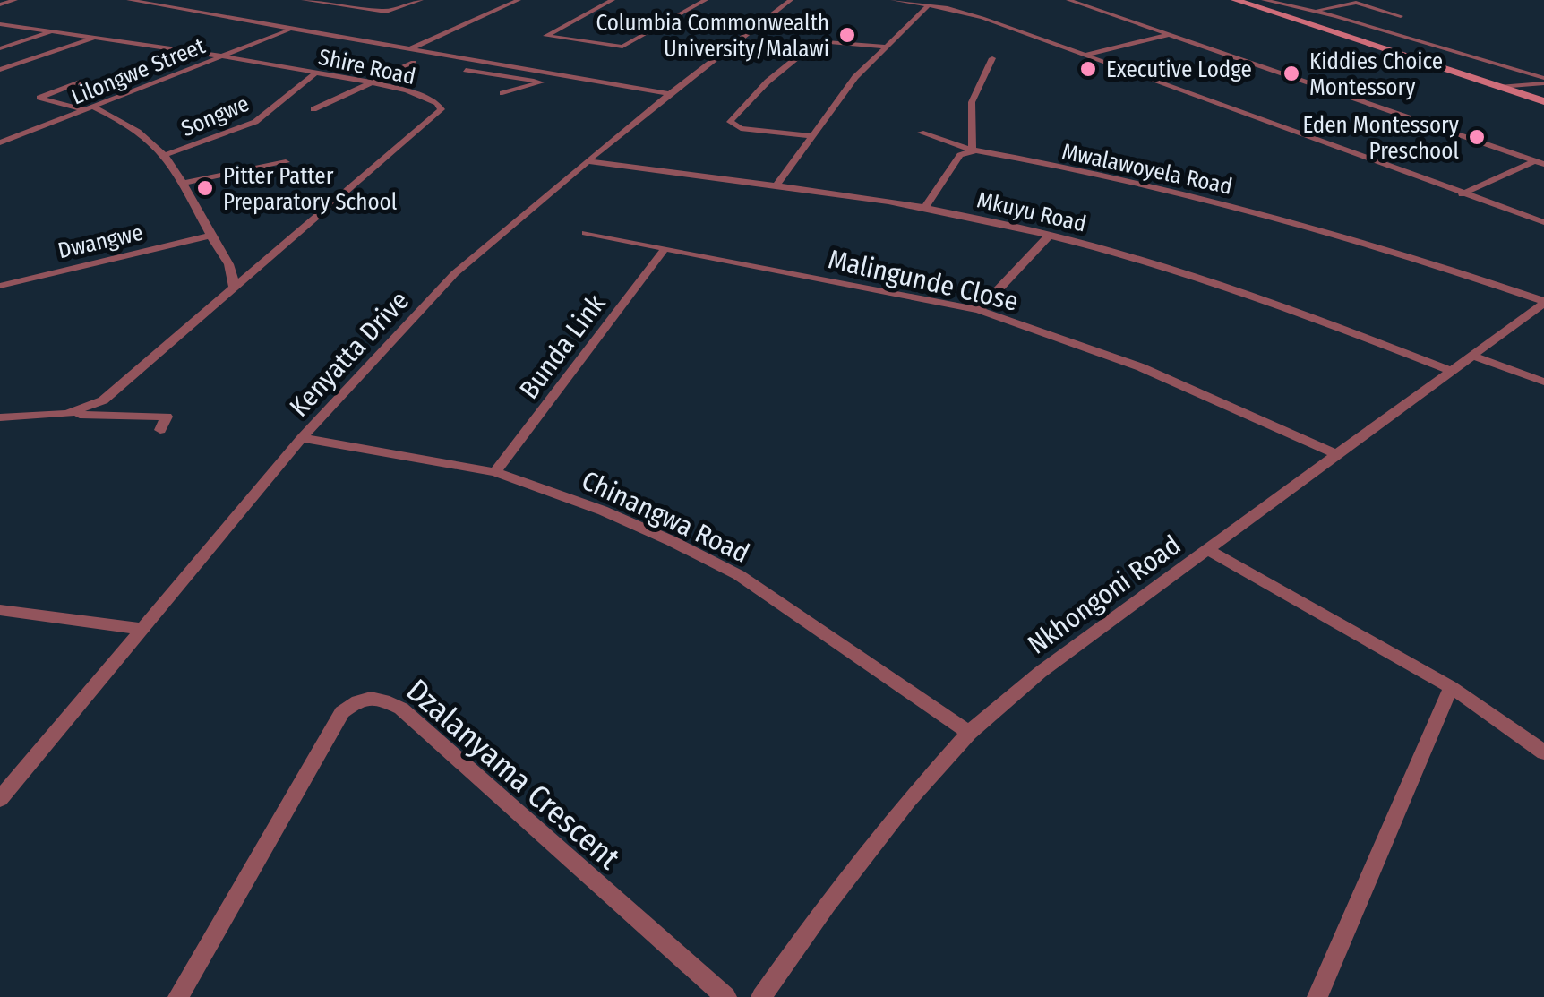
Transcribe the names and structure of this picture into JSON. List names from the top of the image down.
{
  "streets": {
    "street": [
      "Shire Road",
      "Lilongwe Street",
      "Songwe",
      "Mwalawoyela Road",
      "Mkuyu Road",
      "Dwangwe",
      "Malingunde Close",
      "Bunda Link",
      "Kenyatta Drive",
      "Chinangwa Road",
      "Nkhongoni Road",
      "Dzalanyama Crescent"
    ]
  },
  "crossings": [
    ["Shire Road", "Lilongwe Street"],
    ["Shire Road", "Songwe"],
    ["Mwalawoyela Road", "Nkhongoni Road"],
    ["Mkuyu Road", "Kenyatta Drive"],
    ["Mkuyu Road", "Nkhongoni Road"],
    ["Malingunde Close", "Bunda Link"],
    ["Malingunde Close", "Nkhongoni Road"],
    ["Bunda Link", "Chinangwa Road"],
    ["Kenyatta Drive", "Chinangwa Road"],
    ["Chinangwa Road", "Nkhongoni Road"]
  ],
  "places": [
    "Columbia Commonwealth University/Malawi",
    "Executive Lodge",
    "Kiddies Choice Montessory",
    "Eden Montessory Preschool",
    "Pitter Patter Preparatory School"
  ]
}
